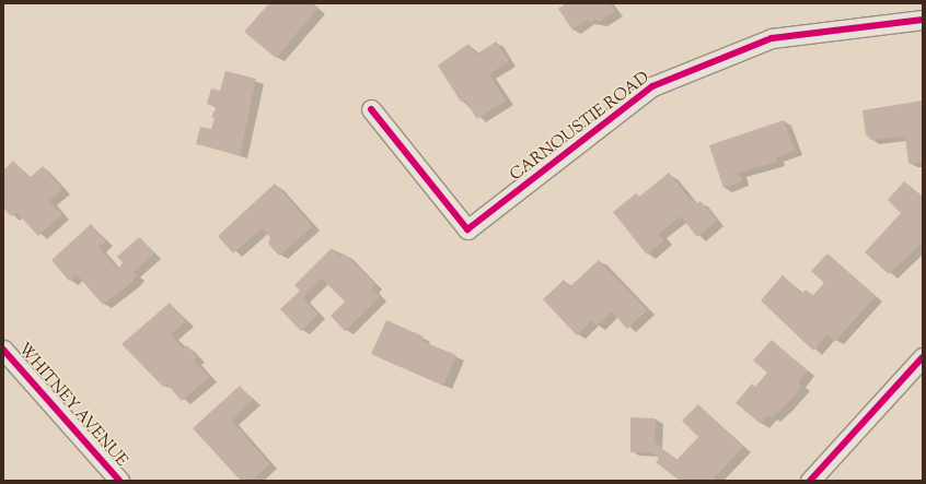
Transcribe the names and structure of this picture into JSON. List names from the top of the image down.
{
  "streets": {
    "street": ["CARNOUSTIE ROAD", "WHITNEY AVENUE"]
  }
}
